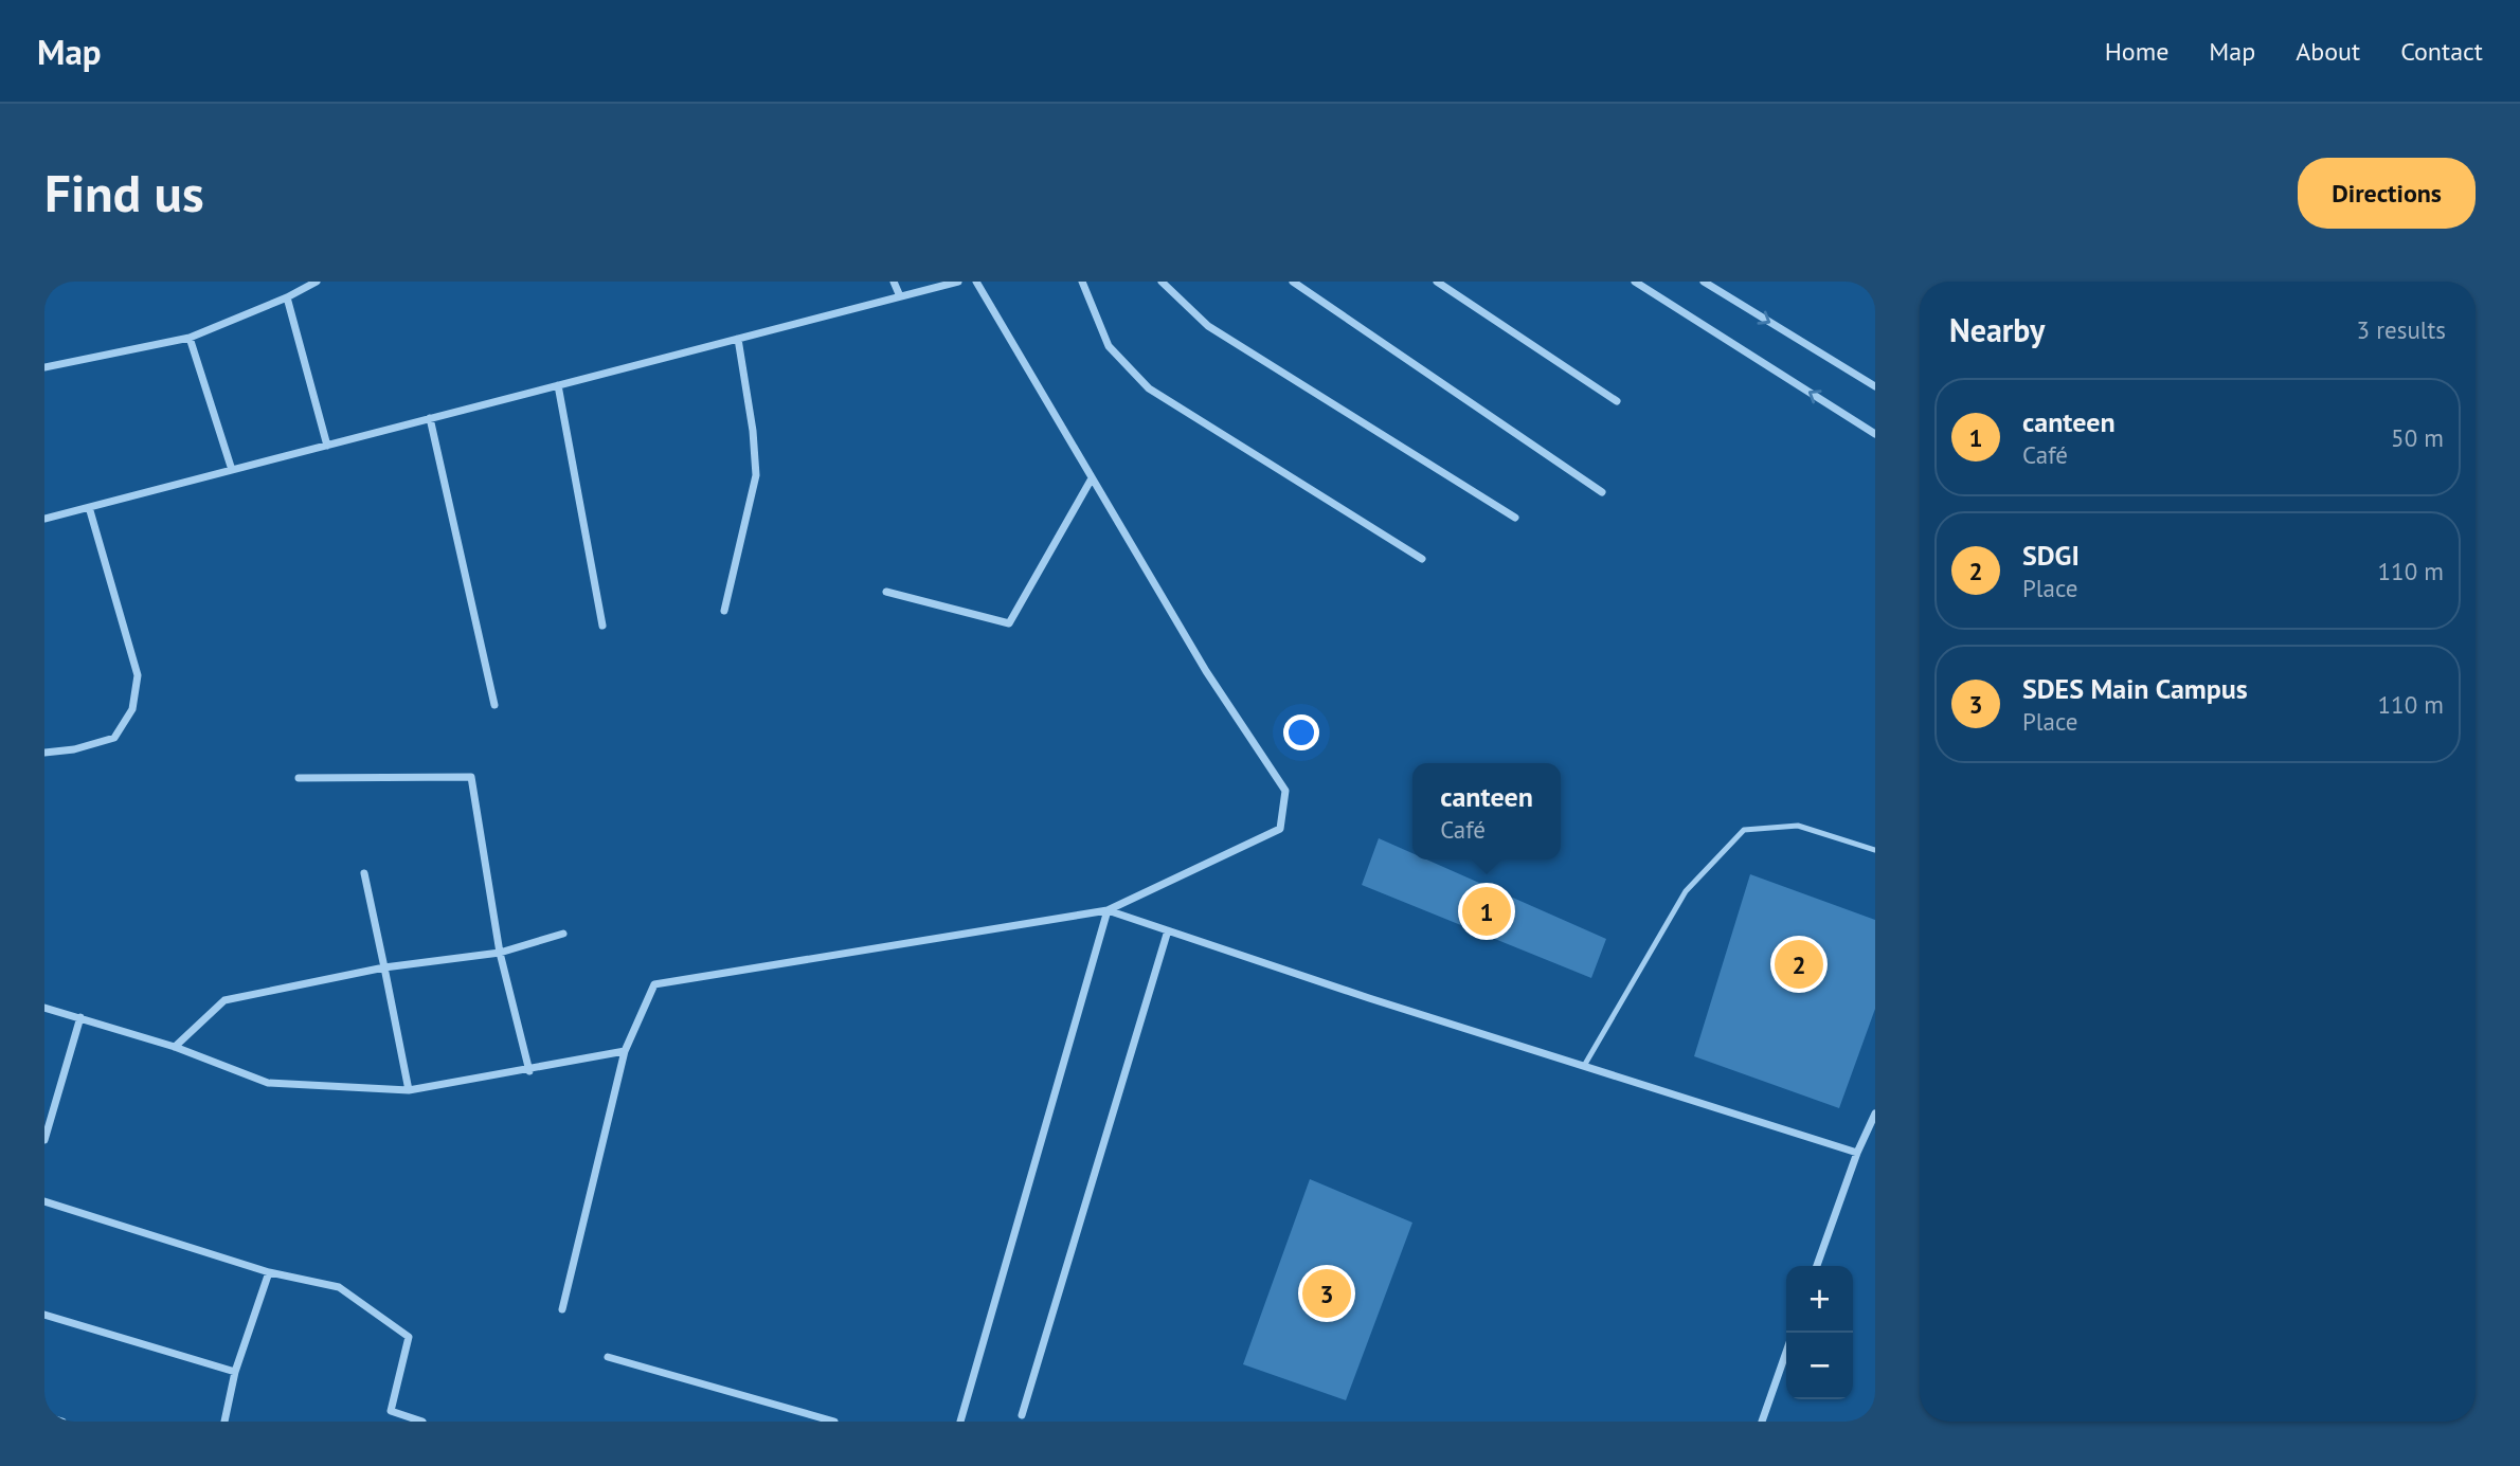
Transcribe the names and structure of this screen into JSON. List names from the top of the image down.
{
  "page": {
    "header": "Map",
    "nav": [
      "Home",
      "Map",
      "About",
      "Contact"
    ],
    "buttons": "Directions",
    "title": "Find us",
    "heading": ["Nearby", "3 results"],
    "list": [
      {
        "mark": "1",
        "name": "canteen",
        "note": "Café",
        "value": "50 m"
      },
      {
        "mark": "2",
        "name": "SDGI",
        "note": "Place",
        "value": "110 m"
      },
      {
        "mark": "3",
        "name": "SDES Main Campus",
        "note": "Place",
        "value": "110 m"
      }
    ],
    "popup": ["canteen", "Café"],
    "pins": ["1", "2", "3"],
    "map_buttons": ["+", "−"]
  }
}
